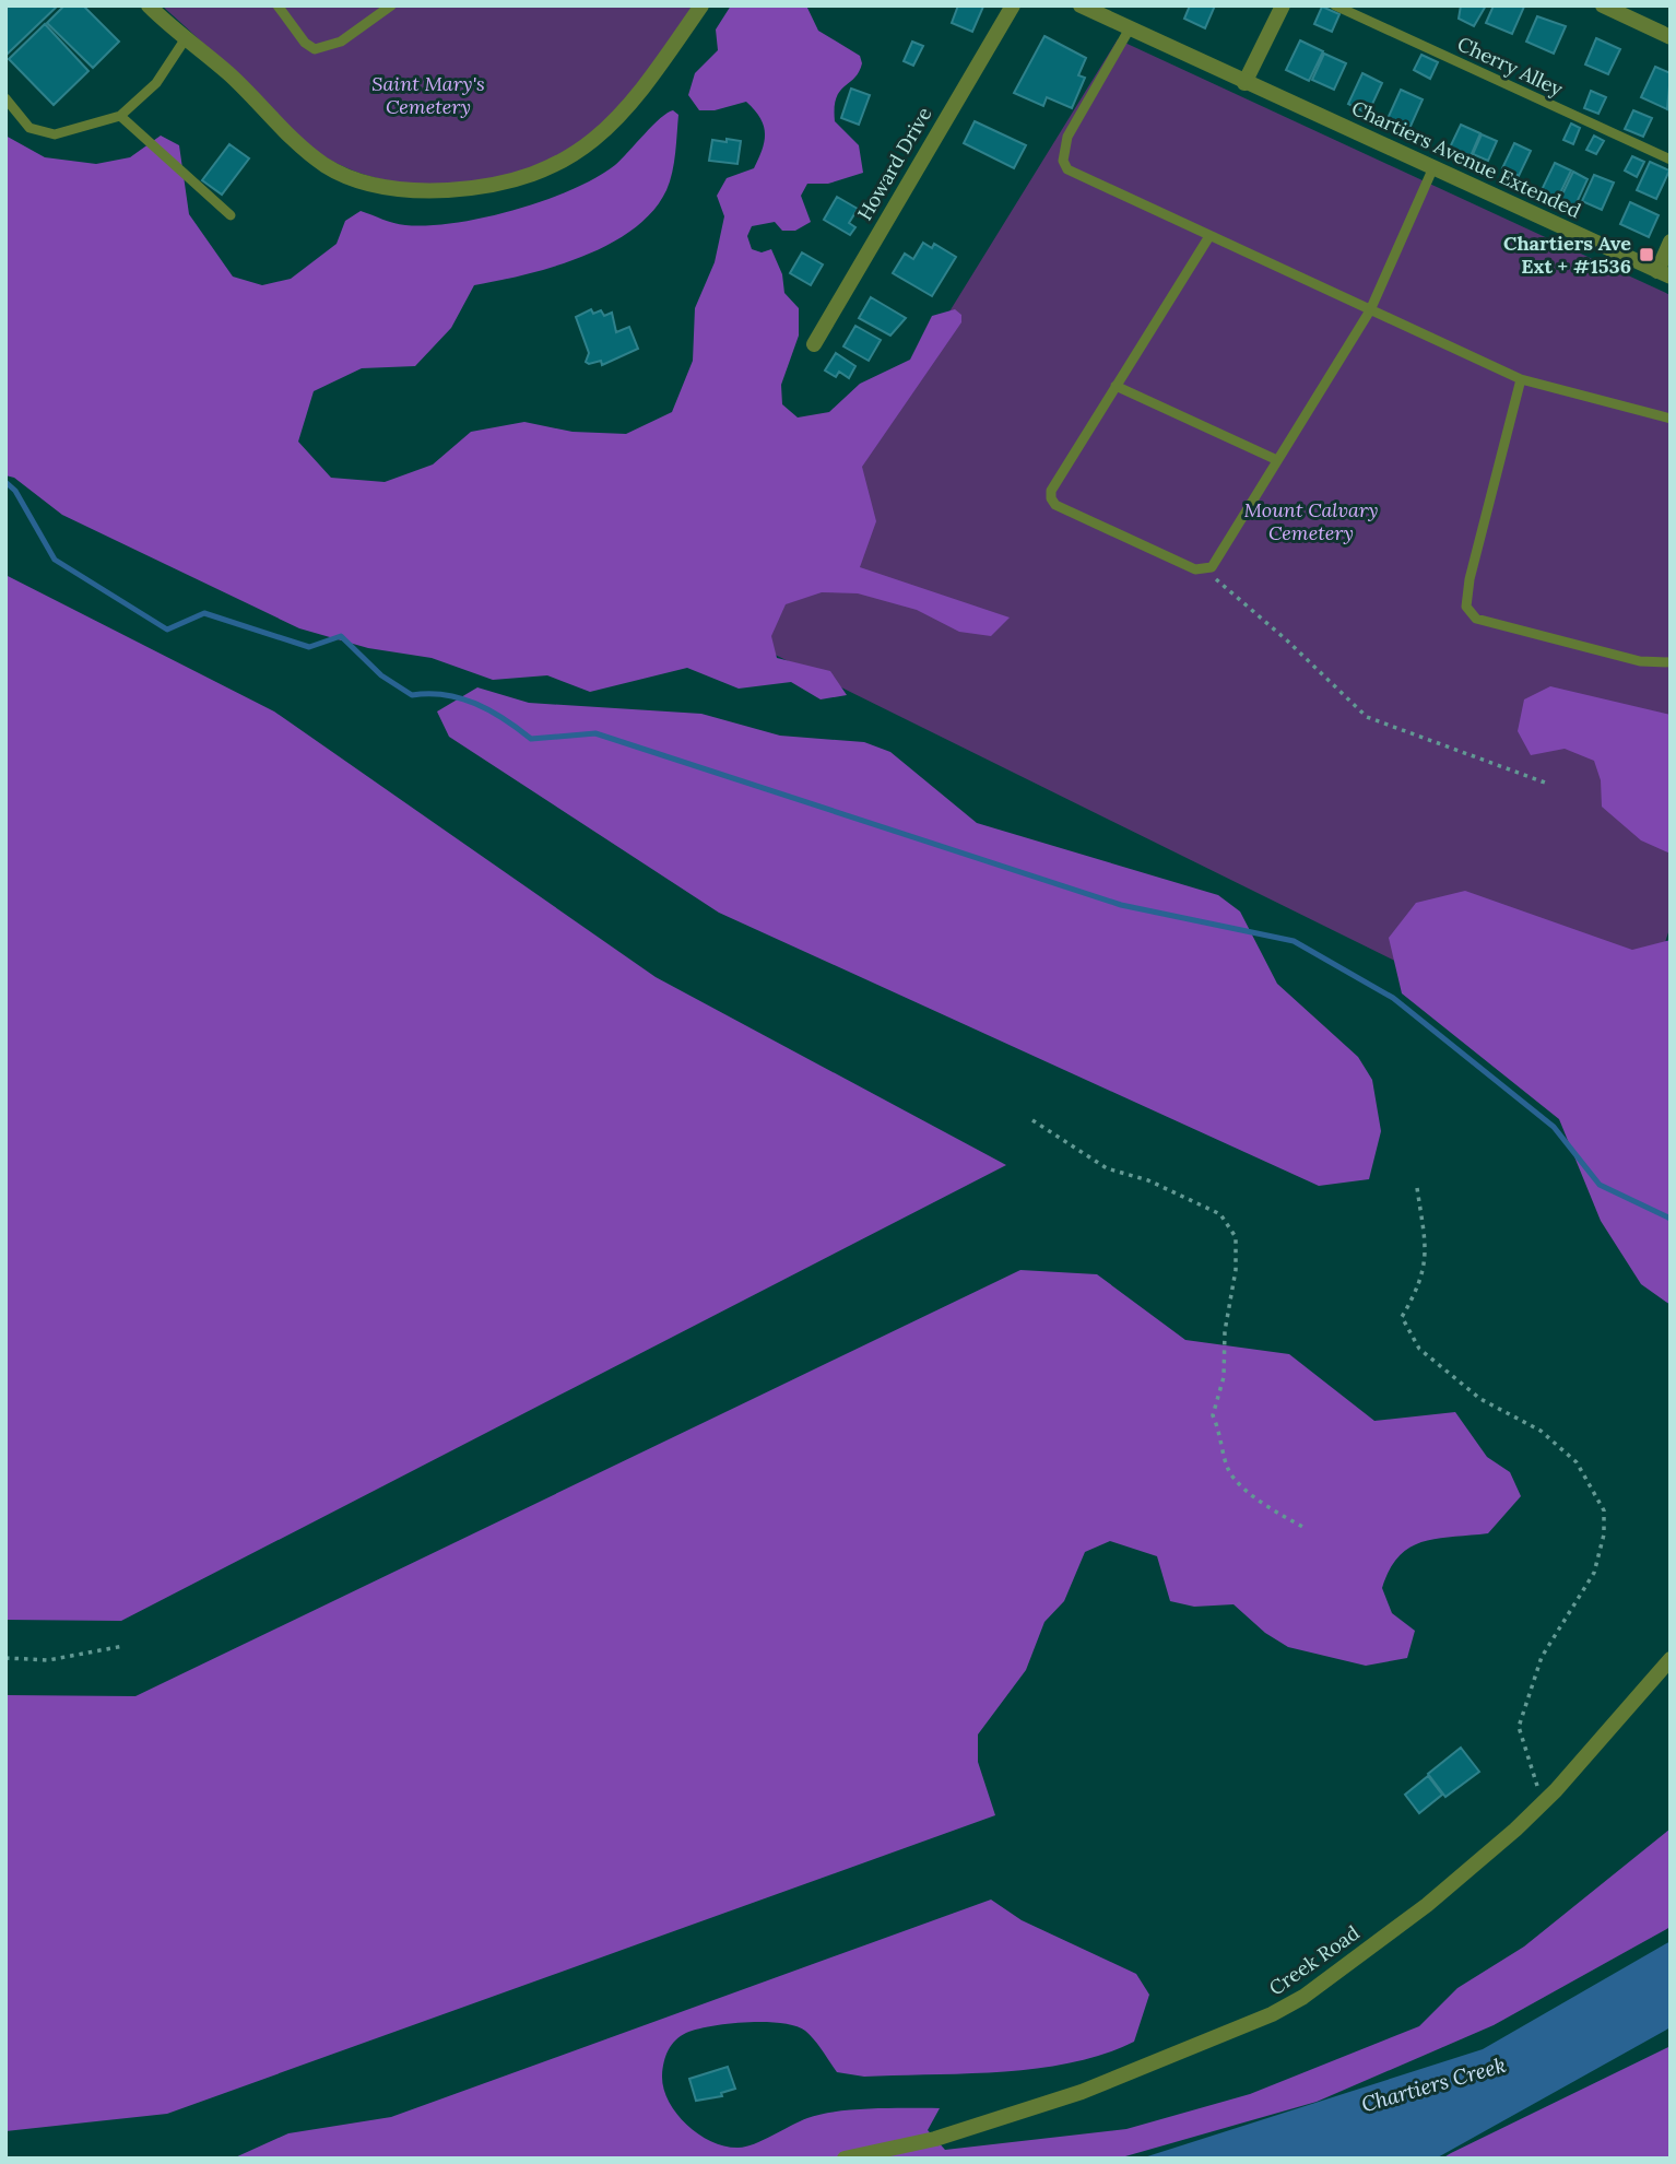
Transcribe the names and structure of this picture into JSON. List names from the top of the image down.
{
  "streets": {
    "street": ["Chartiers Avenue Extended", "Howard Drive", "Creek Road"],
    "lane": ["Cherry Alley"]
  },
  "water": ["Chartiers Creek"],
  "parks": ["Saint Mary's Cemetery", "Mount Calvary Cemetery"],
  "places": {
    "transit": ["Chartiers Ave Ext + #1536"]
  }
}
